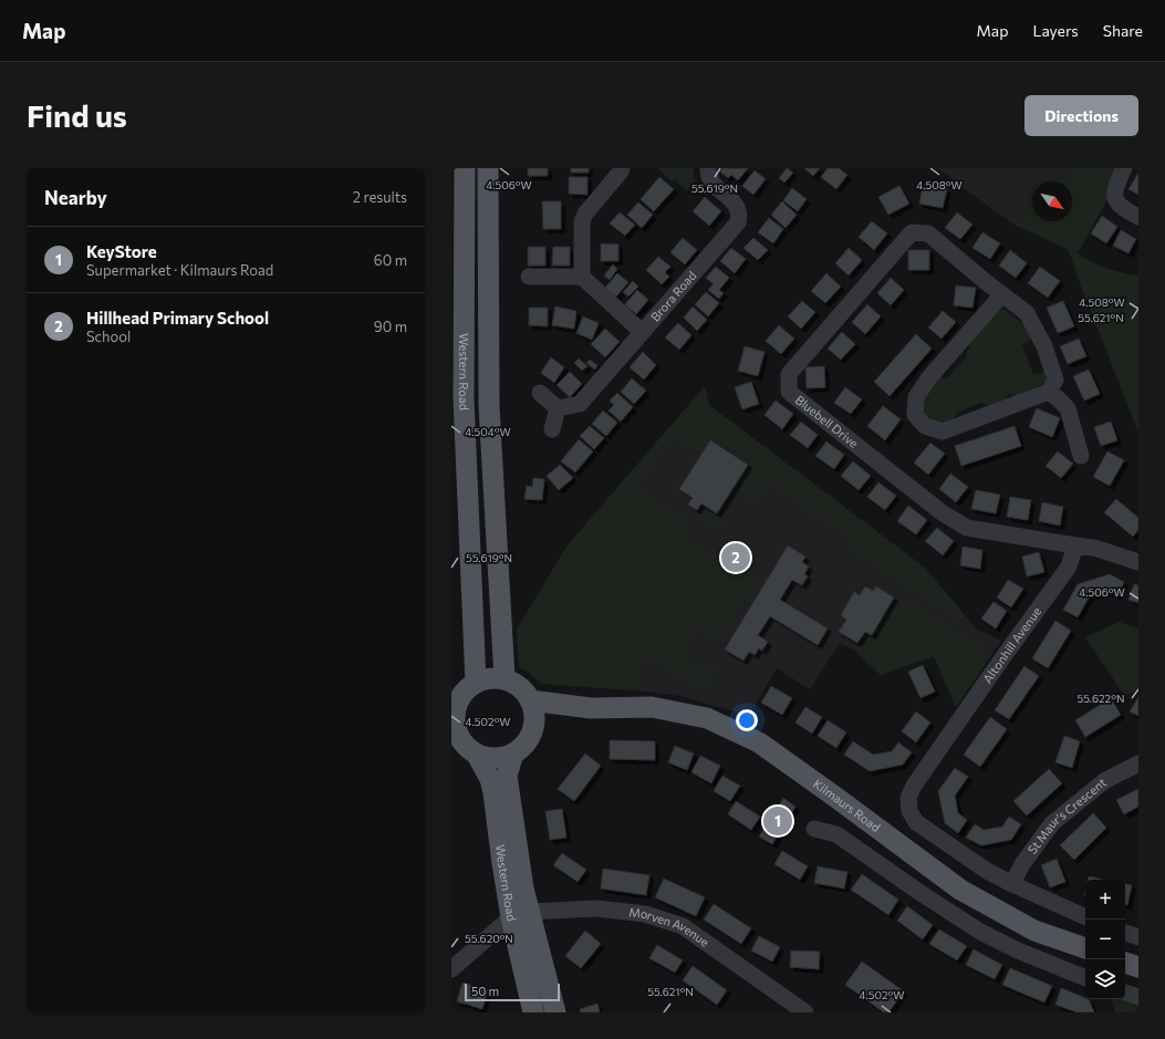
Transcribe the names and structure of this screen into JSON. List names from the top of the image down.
{
  "streets": {
    "main road": ["Western Road", "Kilmaurs Road"],
    "street": [
      "Brora Road",
      "Bluebell Drive",
      "Altonhill Avenue",
      "St Maur's Crescent",
      "Morven Avenue"
    ]
  },
  "crossings": [
    ["Western Road", "Kilmaurs Road"],
    ["Western Road", "Morven Avenue"],
    ["Bluebell Drive", "Altonhill Avenue"],
    ["Altonhill Avenue", "St Maur's Crescent"]
  ],
  "scale_bar": "50 m",
  "north": "bottom right",
  "page": {
    "header": "Map",
    "nav": ["Map", "Layers", "Share"],
    "buttons": "Directions",
    "title": "Find us",
    "heading": ["Nearby", "2 results"],
    "list": [
      {
        "mark": "1",
        "name": "KeyStore",
        "note": "Supermarket · Kilmaurs Road",
        "value": "60 m"
      },
      {
        "mark": "2",
        "name": "Hillhead Primary School",
        "note": "School",
        "value": "90 m"
      }
    ],
    "pins": ["2", "1"],
    "map_buttons": ["+", "−"],
    "scale": "50 m"
  },
  "coordinates": [
    "4.506°W",
    "4.508°W",
    "55.619°N",
    "55.621°N",
    "4.504°W",
    "55.622°N",
    "4.502°W",
    "55.620°N"
  ]
}
